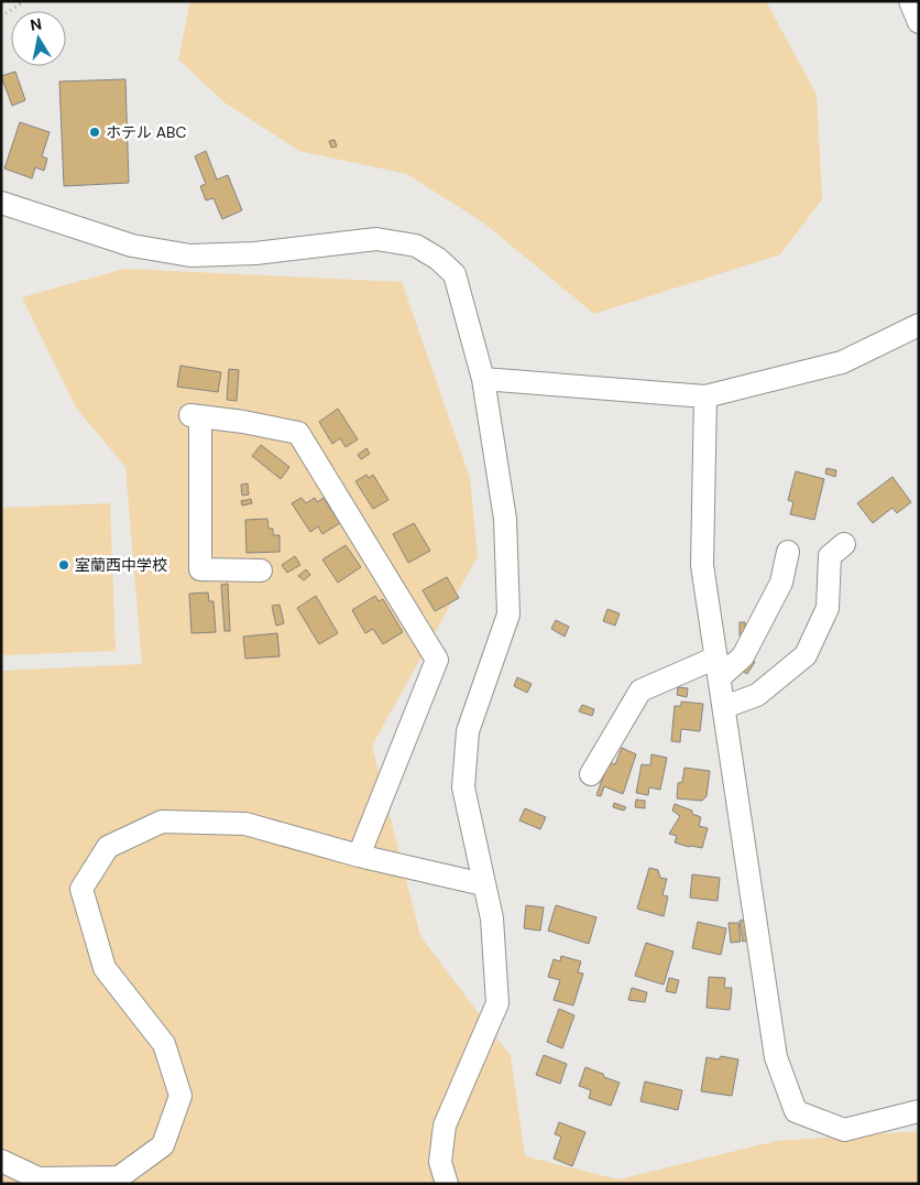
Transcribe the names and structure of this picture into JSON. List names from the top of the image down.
{
  "places": ["ホテル ABC", "室蘭西中学校"],
  "north": "top"
}
